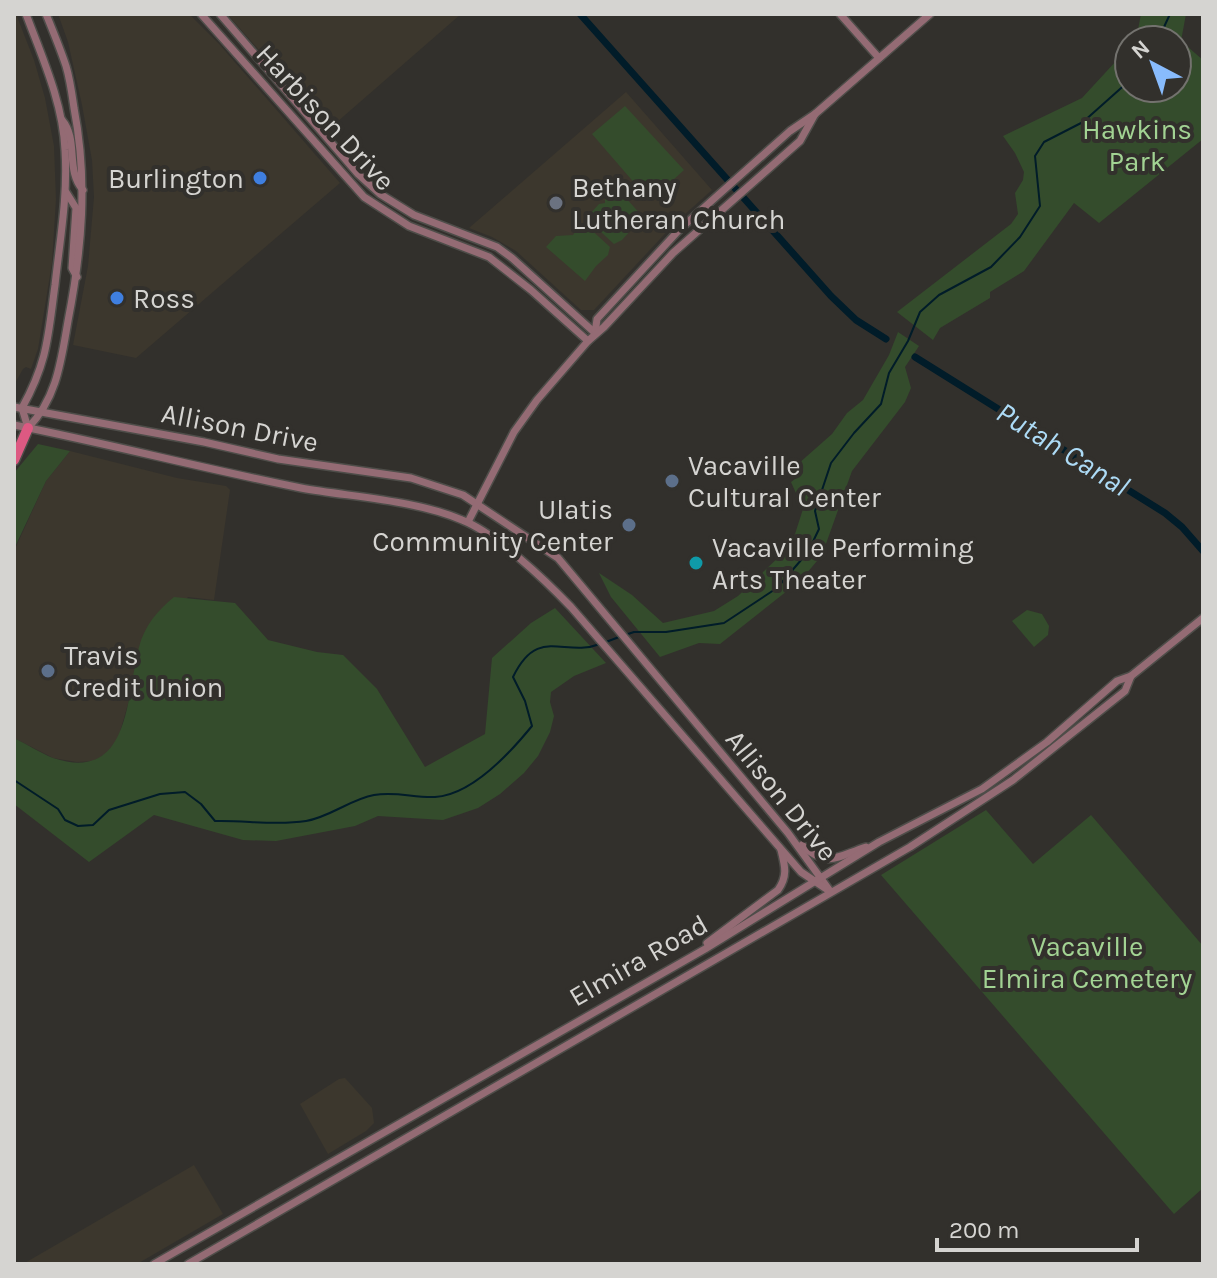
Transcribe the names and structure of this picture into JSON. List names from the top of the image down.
{
  "streets": {
    "main road": ["Harbison Drive", "Allison Drive", "Elmira Road"]
  },
  "crossings": [
    ["Allison Drive", "Elmira Road"]
  ],
  "water": ["Putah Canal"],
  "parks": ["Hawkins Park", "Vacaville Elmira Cemetery"],
  "places": [
    "Burlington",
    "Bethany Lutheran Church",
    "Ross",
    "Vacaville Cultural Center",
    "Ulatis Community Center",
    "Vacaville Performing Arts Theater",
    "Travis Credit Union"
  ],
  "scale_bar": "200 m",
  "north": "top left"
}
